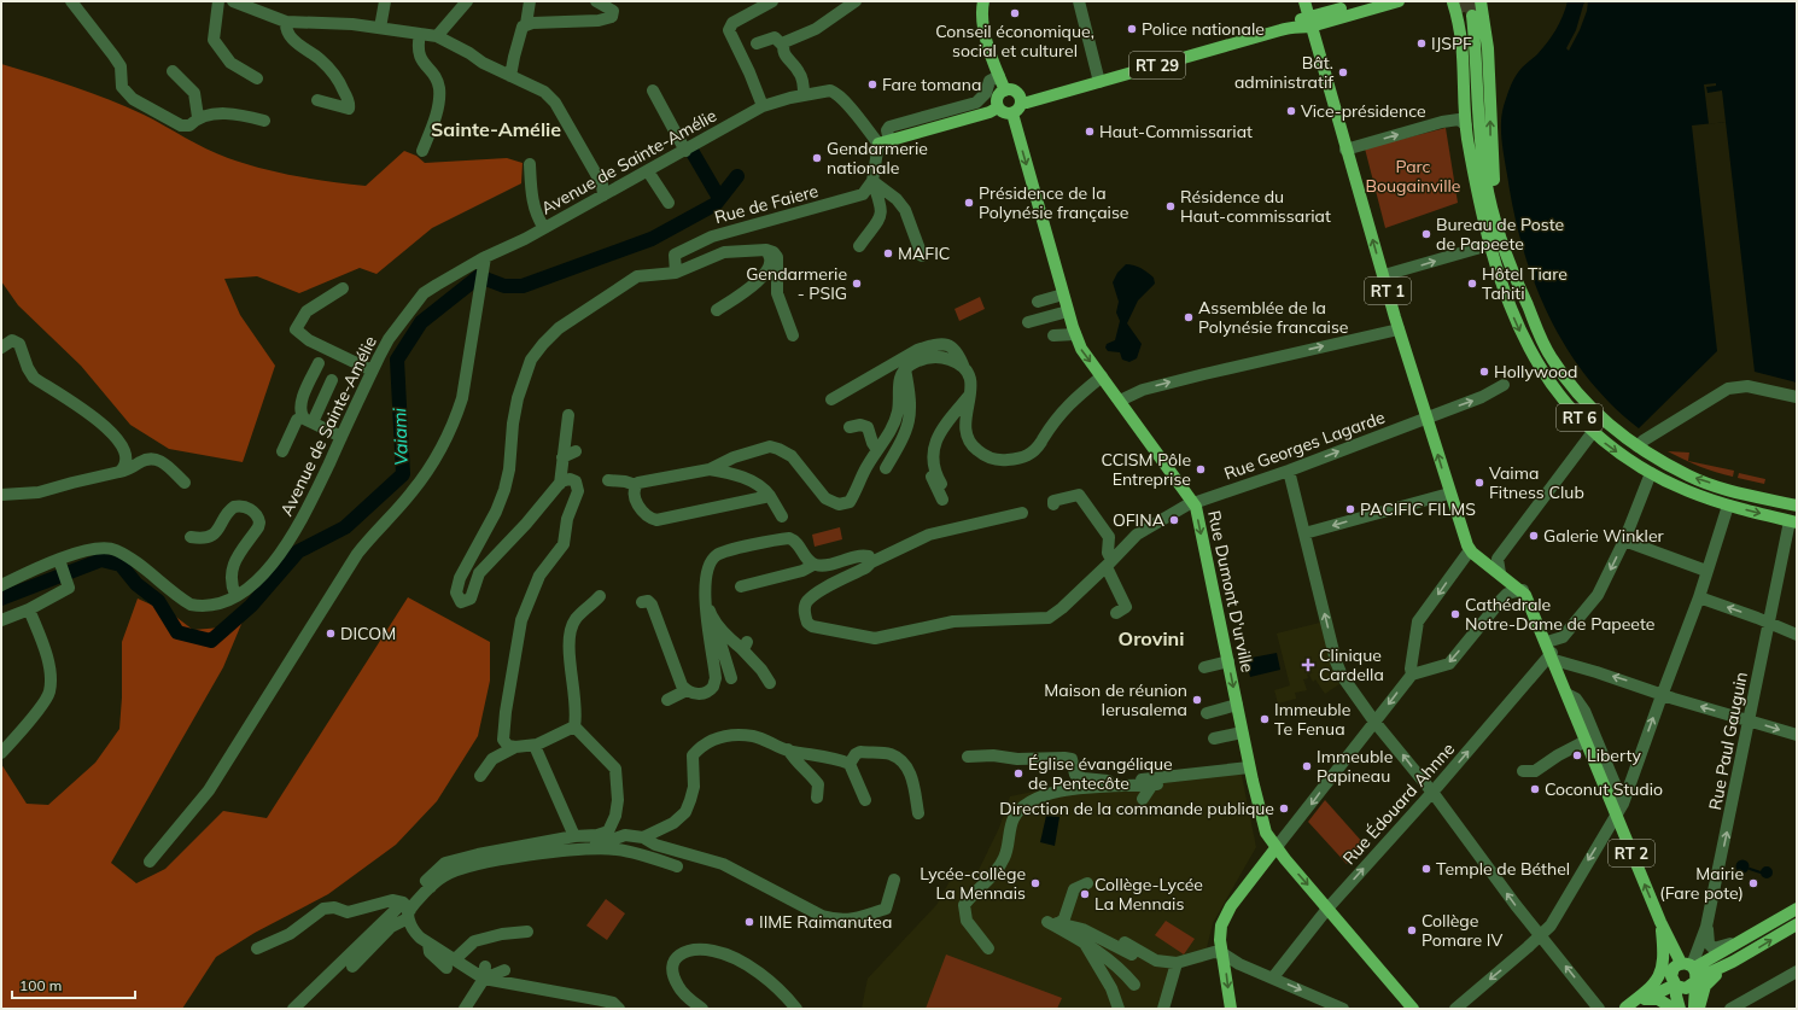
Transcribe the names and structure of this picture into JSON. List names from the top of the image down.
{
  "streets": {
    "main road": [
      "RT 29",
      "RT 1",
      "RT 6",
      "Rue Dumont D'urville",
      "RT 2"
    ],
    "street": [
      "Avenue de Sainte-Amélie",
      "Rue de Faiere",
      "Rue Georges Lagarde",
      "Rue Paul Gauguin",
      "Rue Édouard Ahnne"
    ]
  },
  "crossings": [
    ["RT 29", "RT 1"],
    ["RT 29", "Rue Dumont D'urville"],
    ["RT 1", "Rue Georges Lagarde"],
    ["RT 1", "RT 2"],
    ["RT 6", "Rue Paul Gauguin"],
    ["Rue Georges Lagarde", "Rue Dumont D'urville"],
    ["Rue Dumont D'urville", "Rue Édouard Ahnne"],
    ["Rue Paul Gauguin", "RT 2"],
    ["Rue Édouard Ahnne", "RT 2"]
  ],
  "one_way": ["Rue Dumont D'urville"],
  "districts": ["Sainte-Amélie", "Orovini"],
  "water": ["Vaiami"],
  "parks": ["Parc Bougainville"],
  "places": {
    "other": [
      "Conseil économique, social et culturel",
      "Police nationale",
      "IJSPF",
      "Bât. administratif",
      "Fare tomana",
      "Vice-présidence",
      "Haut-Commissariat",
      "Gendarmerie nationale",
      "Présidence de la Polynésie française",
      "Résidence du Haut-commissariat",
      "Bureau de Poste de Papeete",
      "MAFIC",
      "Gendarmerie - PSIG",
      "Hôtel Tiare Tahiti",
      "Assemblée de la Polynésie francaise",
      "Hollywood",
      "CCISM Pôle Entreprise",
      "Vaima Fitness Club",
      "PACIFIC FILMS",
      "OFINA",
      "Galerie Winkler",
      "Cathédrale Notre-Dame de Papeete",
      "DICOM",
      "Maison de réunion Ierusalema",
      "Immeuble Te Fenua",
      "Liberty",
      "Immeuble Papineau",
      "Église évangélique de Pentecôte",
      "Coconut Studio",
      "Direction de la commande publique",
      "Temple de Béthel",
      "Lycée-collège La Mennais",
      "Mairie (Fare pote)",
      "Collège-Lycée La Mennais",
      "IIME Raimanutea",
      "Collège Pomare IV"
    ],
    "health": ["Clinique Cardella"]
  },
  "scale_bar": "100 m"
}
